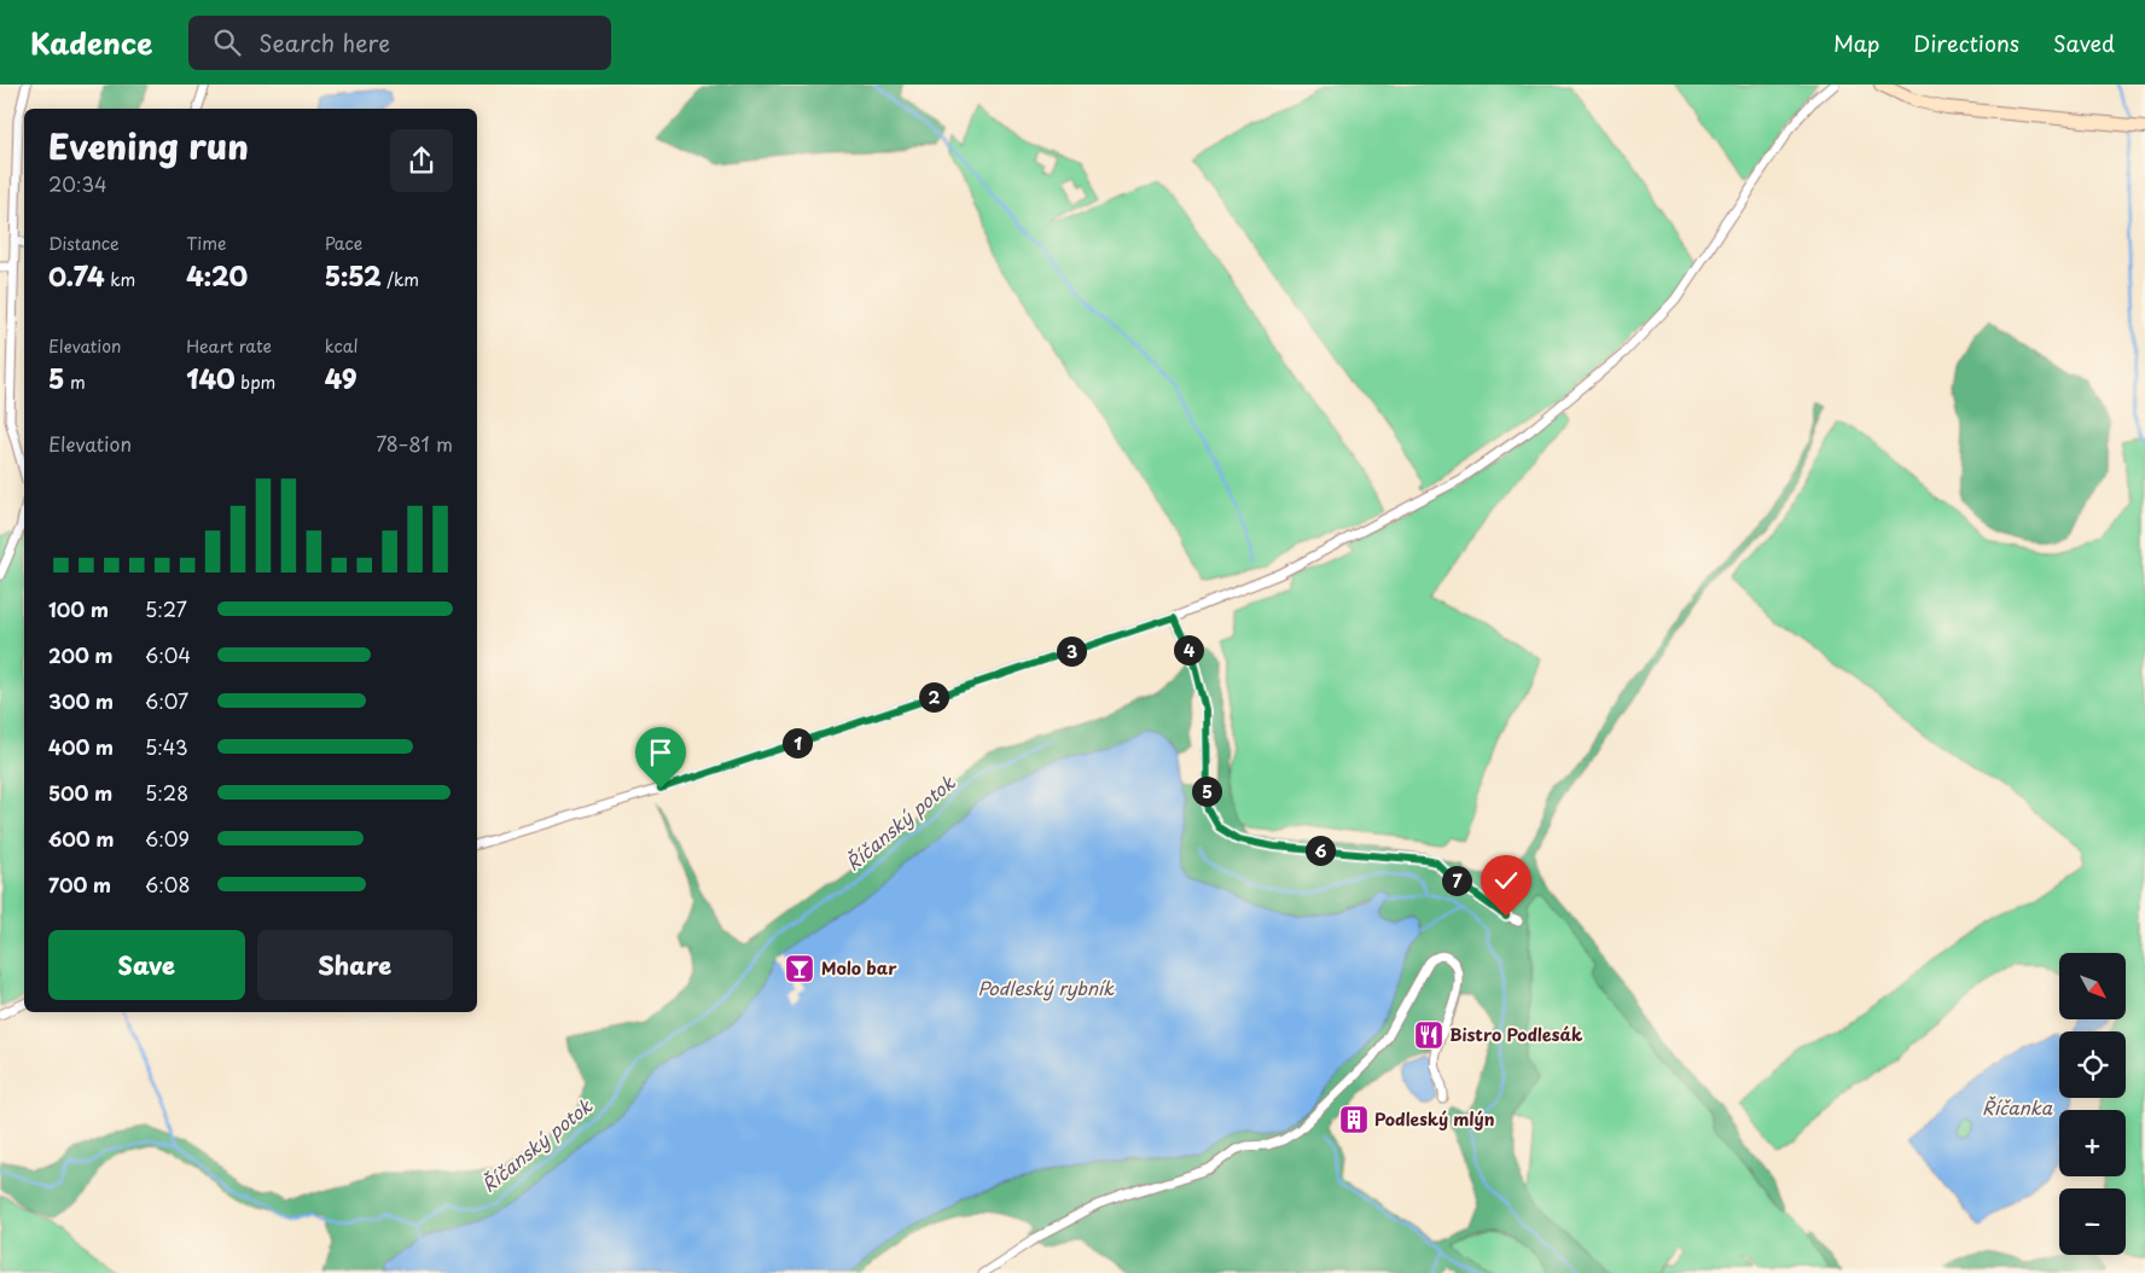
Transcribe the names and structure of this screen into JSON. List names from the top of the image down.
{
  "water": ["Říčanský potok", "Podleský rybník", "Říčanka"],
  "places": {
    "bar": ["Molo bar"],
    "restaurant": ["Bistro Podlesák"],
    "building": ["Podleský mlýn"]
  },
  "north": "bottom right",
  "page": {
    "header": "Kadence",
    "search": "Search here",
    "nav": ["Map", "Directions", "Saved"],
    "heading": ["Evening run", "20:34"],
    "stats": [
      ["Distance", "0.74 km"],
      ["Time", "4:20"],
      ["Pace", "5:52 /km"],
      ["Elevation", "5 m"],
      ["Heart rate", "140 bpm"],
      ["kcal", "49"]
    ],
    "chart": ["Elevation", "78–81 m"],
    "list": [
      {
        "name": "100 m",
        "note": "5:27"
      },
      {
        "name": "200 m",
        "note": "6:04"
      },
      {
        "name": "300 m",
        "note": "6:07"
      },
      {
        "name": "400 m",
        "note": "5:43"
      },
      {
        "name": "500 m",
        "note": "5:28"
      },
      {
        "name": "600 m",
        "note": "6:09"
      },
      {
        "name": "700 m",
        "note": "6:08"
      }
    ],
    "pins": [
      "4",
      "3",
      "2",
      "1",
      "5",
      "6",
      "7"
    ],
    "buttons": ["Save", "Share"],
    "map_buttons": ["+", "−"]
  }
}
